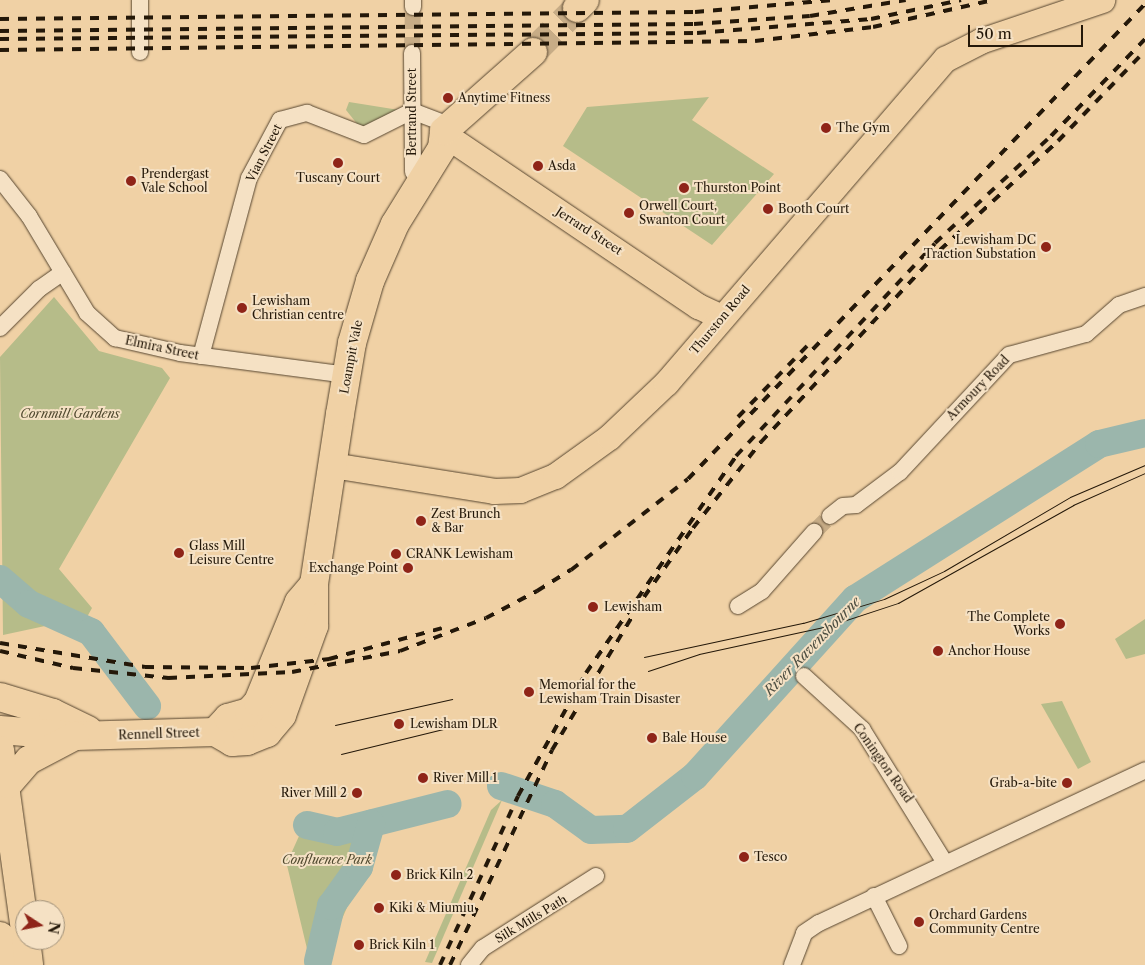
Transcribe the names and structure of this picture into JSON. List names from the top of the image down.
{
  "streets": {
    "highway": ["Loampit Vale", "Rennell Street"],
    "main road": ["Jerrard Street", "Thurston Road"],
    "street": [
      "Bertrand Street",
      "Vian Street",
      "Elmira Street",
      "Armoury Road",
      "Conington Road",
      "Silk Mills Path"
    ]
  },
  "crossings": [
    ["Bertrand Street", "Vian Street"],
    ["Vian Street", "Elmira Street"],
    ["Jerrard Street", "Thurston Road"],
    ["Jerrard Street", "Loampit Vale"],
    ["Thurston Road", "Loampit Vale"],
    ["Elmira Street", "Loampit Vale"],
    ["Loampit Vale", "Rennell Street"]
  ],
  "water": ["River Ravensbourne"],
  "parks": ["Cornmill Gardens", "Confluence Park"],
  "places": [
    "Anytime Fitness",
    "The Gym",
    "Tuscany Court",
    "Asda",
    "Prendergast Vale School",
    "Thurston Point",
    "Booth Court",
    "Orwell Court, Swanton Court",
    "Lewisham DC Traction Substation",
    "Lewisham Christian centre",
    "Zest Brunch & Bar",
    "Glass Mill Leisure Centre",
    "CRANK Lewisham",
    "Exchange Point",
    "Lewisham",
    "The Complete Works",
    "Anchor House",
    "Memorial for the Lewisham Train Disaster",
    "Lewisham DLR",
    "Bale House",
    "River Mill 1",
    "Grab-a-bite",
    "River Mill 2",
    "Tesco",
    "Brick Kiln 2",
    "Kiki & Miumiu",
    "Orchard Gardens Community Centre",
    "Brick Kiln 1"
  ],
  "scale_bar": "50 m",
  "north": "right"
}
